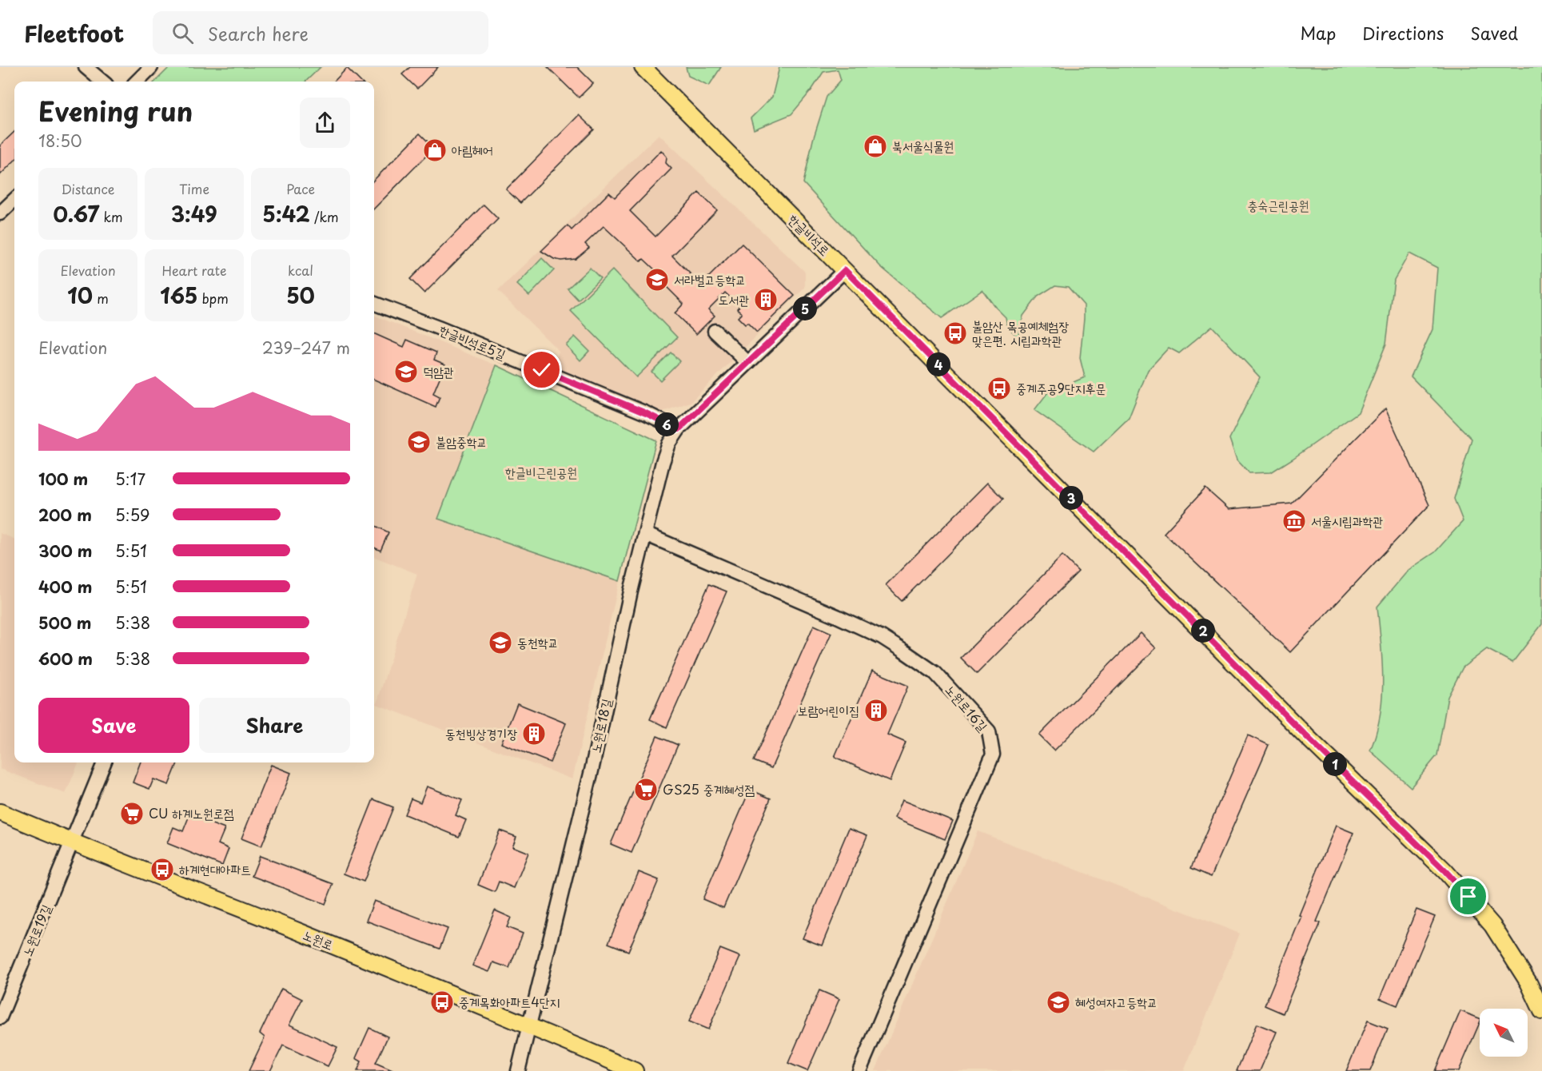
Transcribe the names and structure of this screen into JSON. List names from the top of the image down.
{
  "streets": {
    "main road": ["한글비석로", "노원로"],
    "street": [
      "한글비석로5길",
      "노원로16길",
      "노원로18길",
      "노원로19길"
    ]
  },
  "crossings": [
    ["한글비석로5길", "노원로18길"],
    ["노원로16길", "노원로18길"],
    ["노원로18길", "노원로"],
    ["노원로19길", "노원로"]
  ],
  "parks": ["충숙근린공원", "한글비근린공원"],
  "places": {
    "shop": ["북서울식물원", "아림헤어"],
    "school or university": [
      "서라벌고등학교",
      "덕암관",
      "불암중학교",
      "동천학교",
      "혜성여자고등학교"
    ],
    "building": ["도서관", "보람어린이집", "동천빙상경기장"],
    "bus stop": [
      "불암산 목공예체험장 맞은편. 시립과학관",
      "중계주공9단지후문",
      "하계현대아파트",
      "중계목화아파트4단지"
    ],
    "museum": ["서울시립과학관"],
    "supermarket": ["GS25 중계혜성점", "CU 하계노원로점"]
  },
  "north": "top left",
  "page": {
    "header": "Fleetfoot",
    "search": "Search here",
    "nav": ["Map", "Directions", "Saved"],
    "heading": ["Evening run", "18:50"],
    "stats": [
      ["Distance", "0.67 km"],
      ["Time", "3:49"],
      ["Pace", "5:42 /km"],
      ["Elevation", "10 m"],
      ["Heart rate", "165 bpm"],
      ["kcal", "50"]
    ],
    "pins": [
      "5",
      "4",
      "6",
      "3",
      "2",
      "1"
    ],
    "chart": ["Elevation", "239–247 m"],
    "list": [
      {
        "name": "100 m",
        "note": "5:17"
      },
      {
        "name": "200 m",
        "note": "5:59"
      },
      {
        "name": "300 m",
        "note": "5:51"
      },
      {
        "name": "400 m",
        "note": "5:51"
      },
      {
        "name": "500 m",
        "note": "5:38"
      },
      {
        "name": "600 m",
        "note": "5:38"
      }
    ],
    "buttons": ["Save", "Share"]
  }
}
